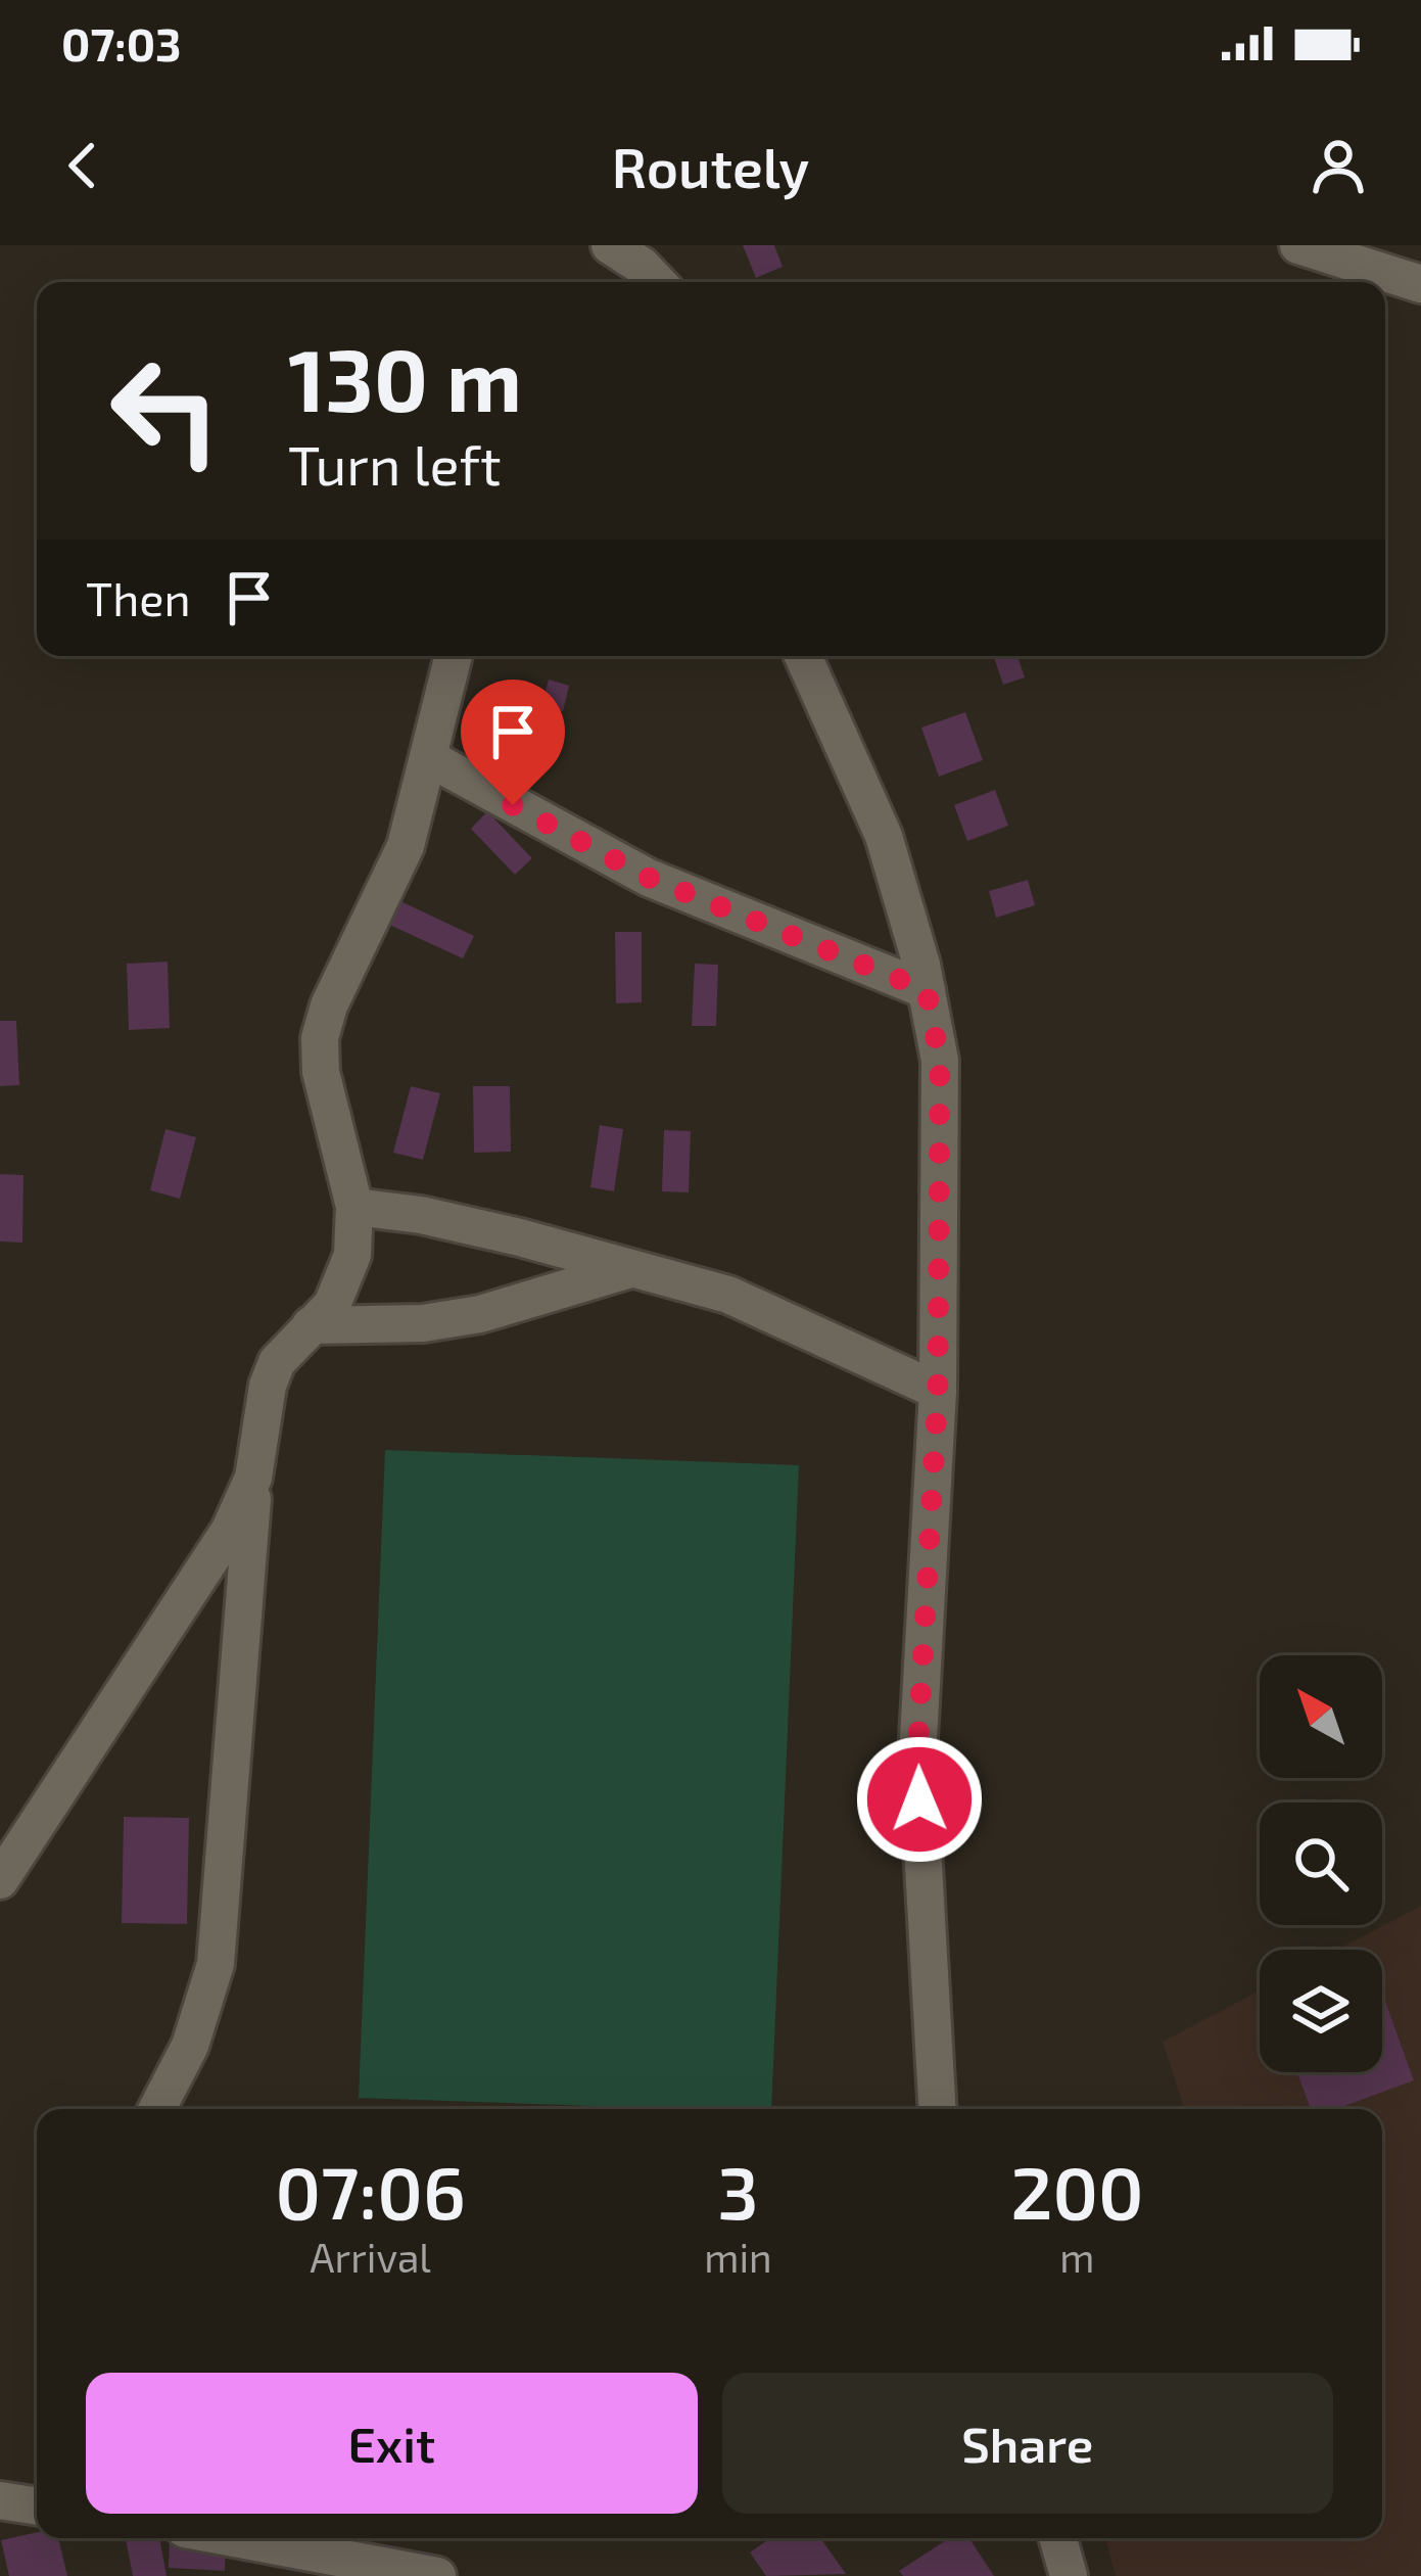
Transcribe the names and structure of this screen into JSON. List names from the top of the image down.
{
  "north": "top left",
  "page": {
    "status": "07:03",
    "header": "Routely",
    "turn": ["130 m", "Turn left"],
    "then": "Then",
    "eta": [
      "07:06",
      "Arrival",
      "3",
      "min",
      "200",
      "m"
    ],
    "buttons": ["Exit", "Share"]
  }
}
